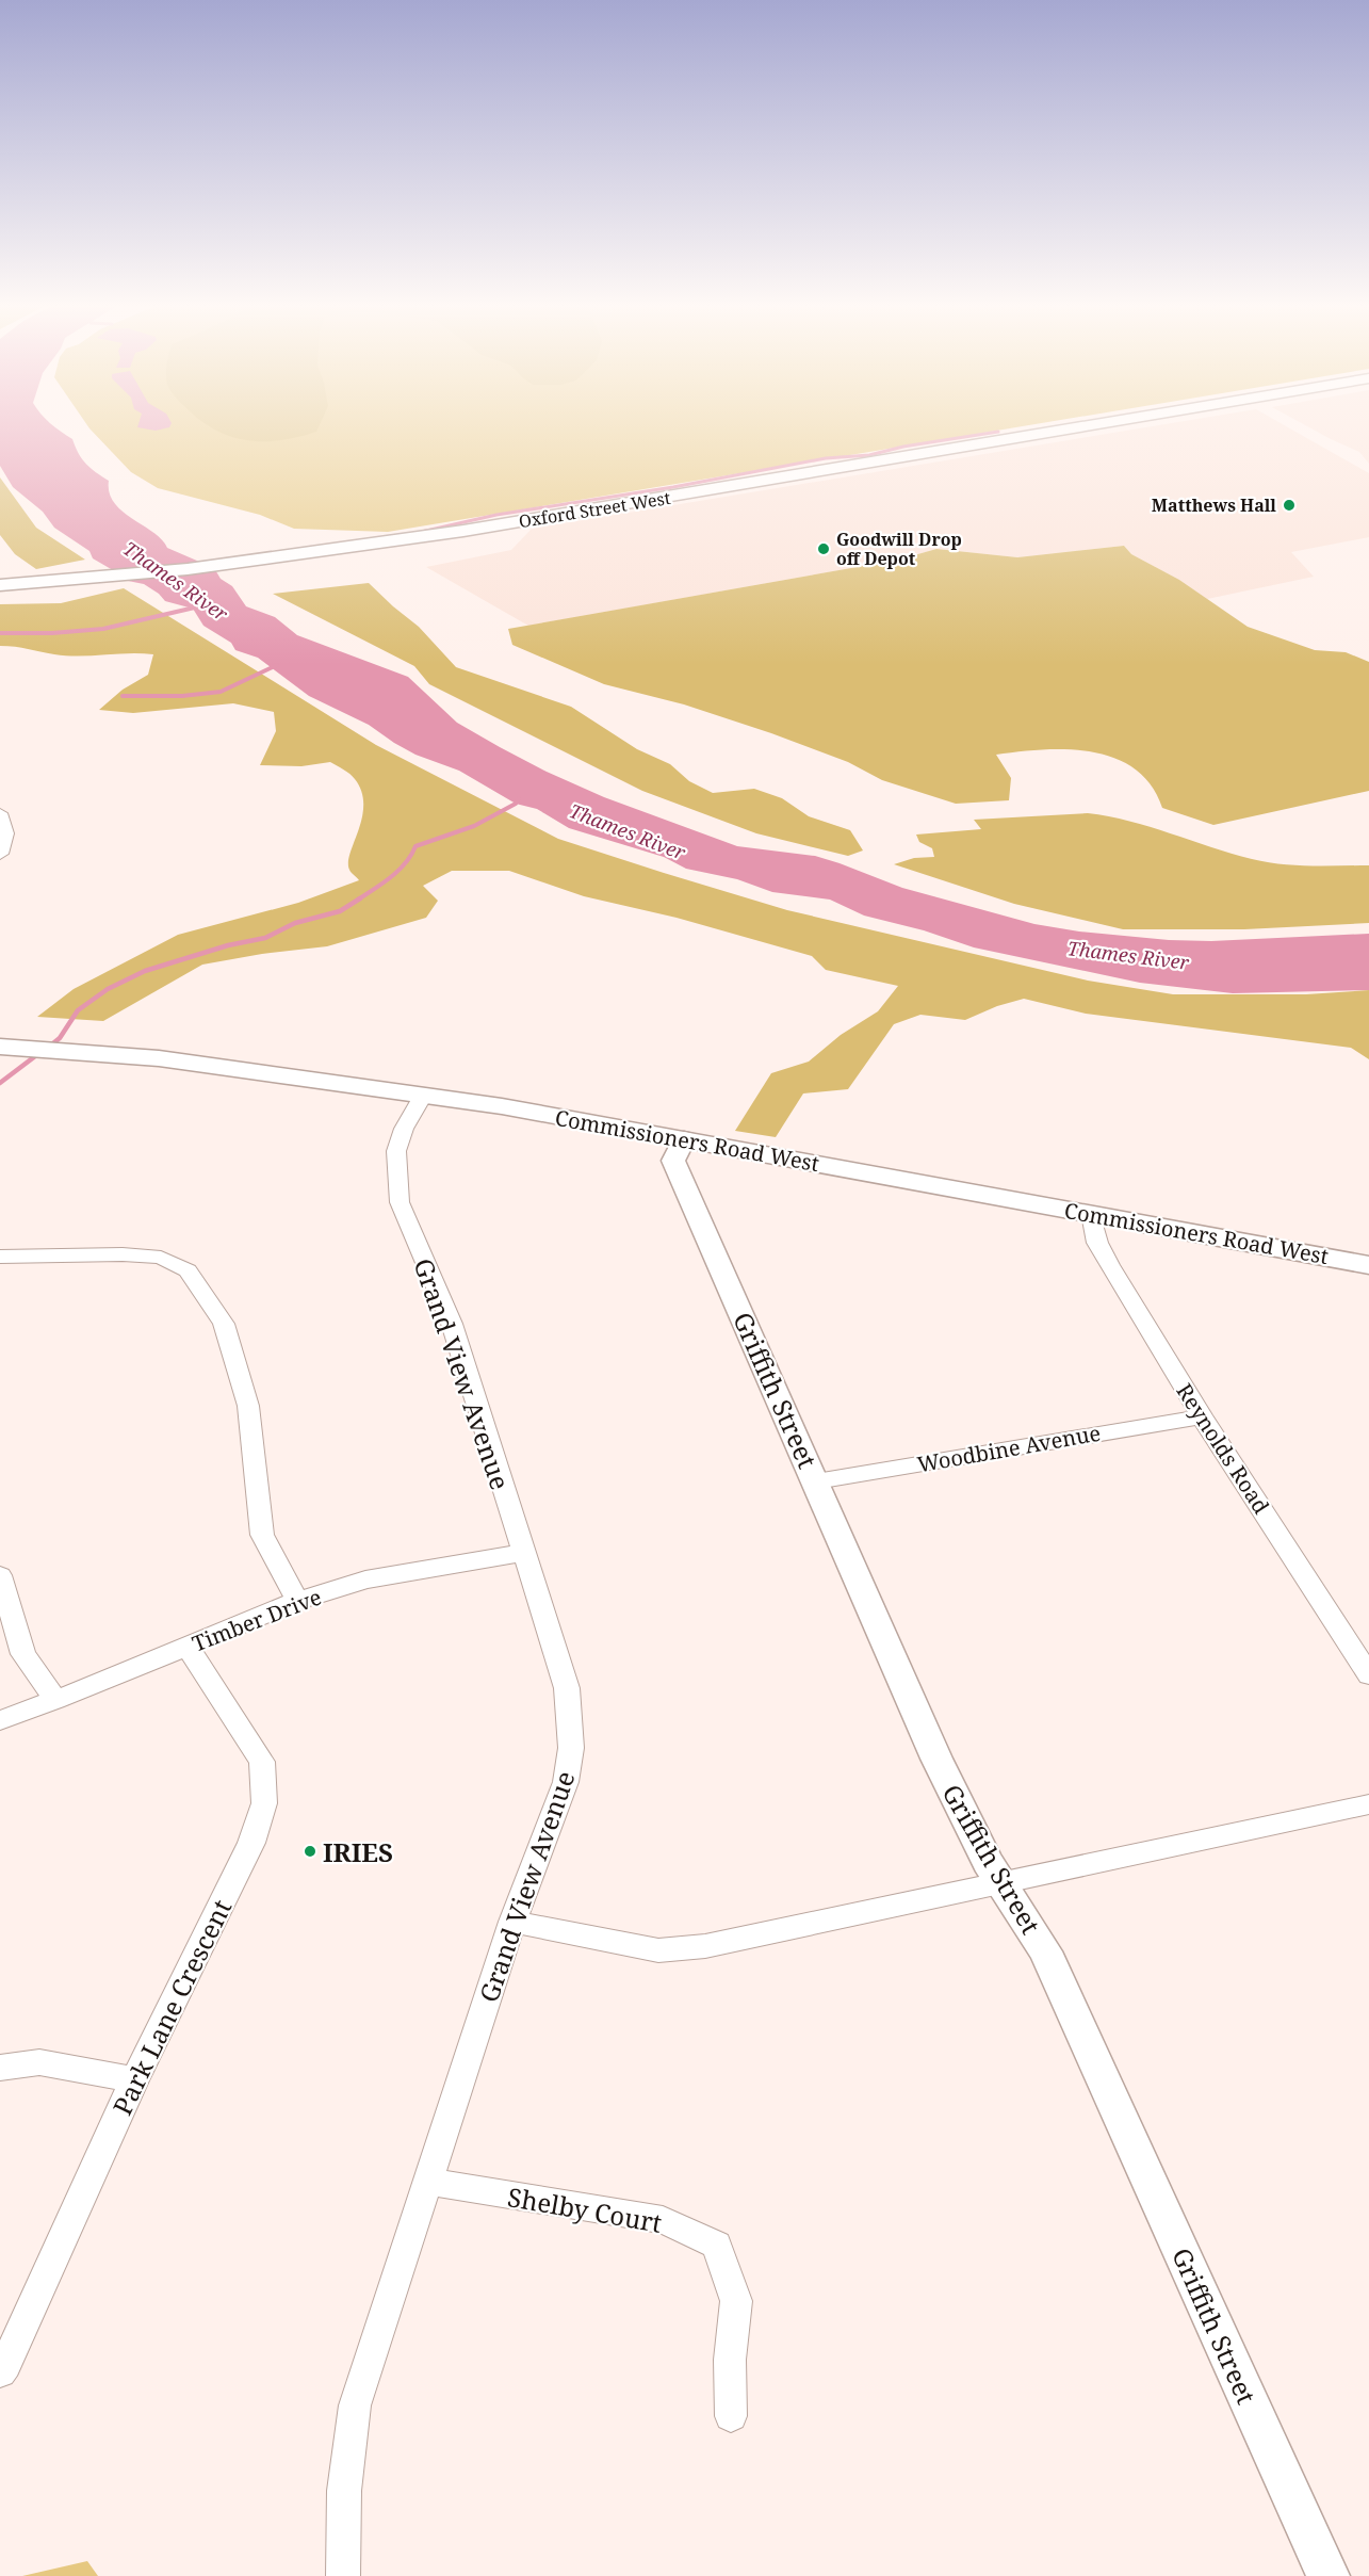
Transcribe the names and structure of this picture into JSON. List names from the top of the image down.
{
  "streets": {
    "main road": ["Oxford Street West", "Commissioners Road West"],
    "street": [
      "Grand View Avenue",
      "Griffith Street",
      "Woodbine Avenue",
      "Reynolds Road",
      "Timber Drive",
      "Park Lane Crescent",
      "Shelby Court"
    ]
  },
  "crossings": [
    ["Commissioners Road West", "Grand View Avenue"],
    ["Commissioners Road West", "Griffith Street"],
    ["Commissioners Road West", "Reynolds Road"],
    ["Grand View Avenue", "Timber Drive"],
    ["Grand View Avenue", "Shelby Court"],
    ["Griffith Street", "Woodbine Avenue"],
    ["Woodbine Avenue", "Reynolds Road"],
    ["Timber Drive", "Park Lane Crescent"]
  ],
  "water": ["Thames River"],
  "places": ["Matthews Hall", "Goodwill Drop off Depot", "IRIES"]
}
